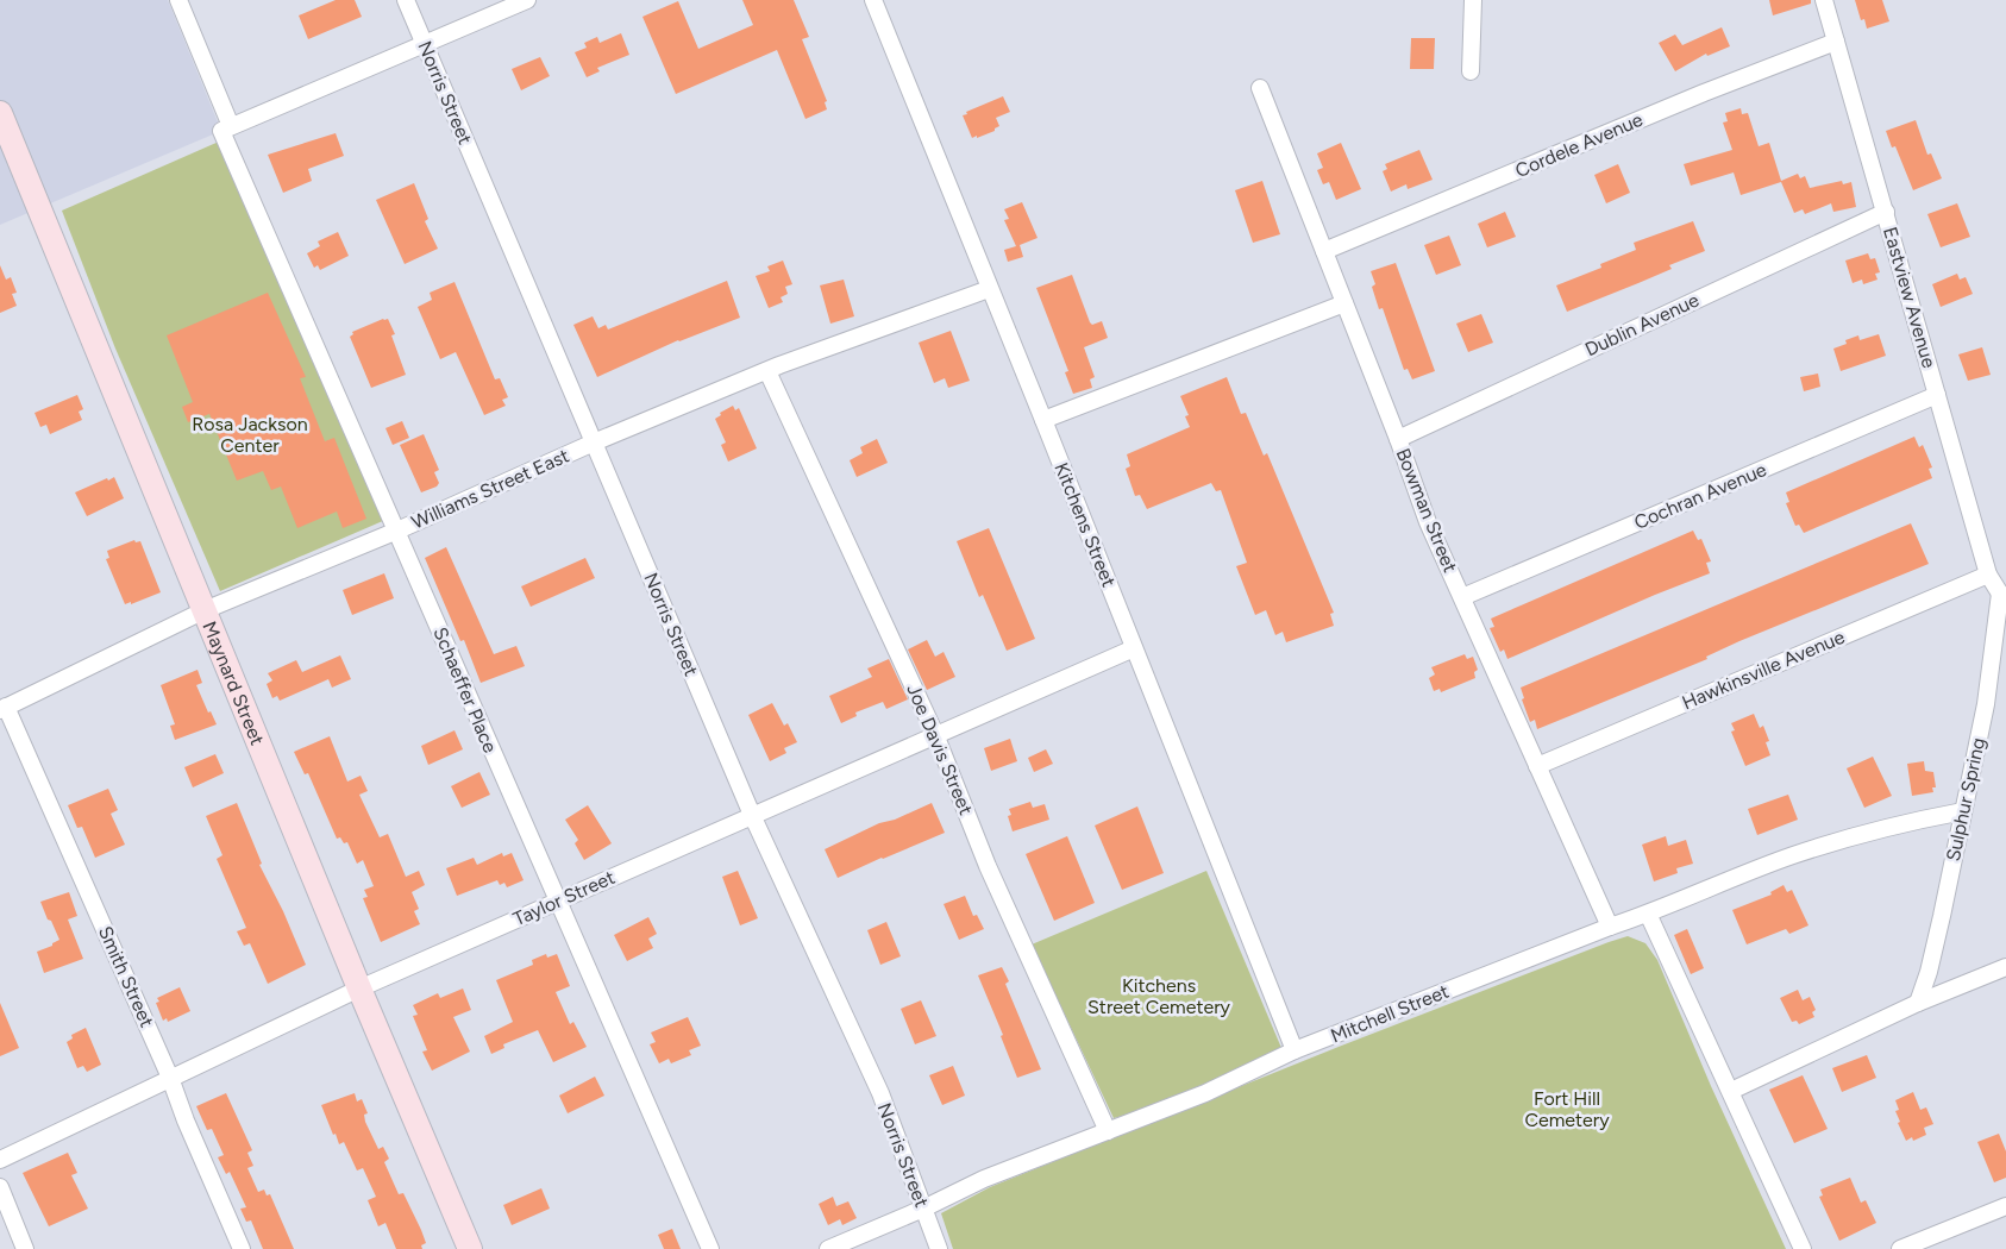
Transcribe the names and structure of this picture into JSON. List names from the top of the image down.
{
  "streets": {
    "street": [
      "Norris Street",
      "Cordele Avenue",
      "Eastview Avenue",
      "Dublin Avenue",
      "Williams Street East",
      "Cochran Avenue",
      "Bowman Street",
      "Kitchens Street",
      "Hawkinsville Avenue",
      "Maynard Street",
      "Schaeffer Place",
      "Joe Davis Street",
      "Sulphur Spring",
      "Taylor Street",
      "Smith Street",
      "Mitchell Street"
    ]
  },
  "crossings": [
    ["Norris Street", "Williams Street East"],
    ["Norris Street", "Taylor Street"],
    ["Norris Street", "Mitchell Street"],
    ["Cordele Avenue", "Eastview Avenue"],
    ["Cordele Avenue", "Bowman Street"],
    ["Eastview Avenue", "Dublin Avenue"],
    ["Eastview Avenue", "Cochran Avenue"],
    ["Eastview Avenue", "Hawkinsville Avenue"],
    ["Eastview Avenue", "Sulphur Spring"],
    ["Dublin Avenue", "Bowman Street"],
    ["Williams Street East", "Kitchens Street"],
    ["Williams Street East", "Maynard Street"],
    ["Williams Street East", "Schaeffer Place"],
    ["Williams Street East", "Joe Davis Street"],
    ["Williams Street East", "Smith Street"],
    ["Cochran Avenue", "Bowman Street"],
    ["Bowman Street", "Hawkinsville Avenue"],
    ["Bowman Street", "Mitchell Street"],
    ["Kitchens Street", "Taylor Street"],
    ["Kitchens Street", "Mitchell Street"],
    ["Maynard Street", "Taylor Street"],
    ["Schaeffer Place", "Taylor Street"],
    ["Joe Davis Street", "Taylor Street"],
    ["Joe Davis Street", "Mitchell Street"],
    ["Sulphur Spring", "Mitchell Street"],
    ["Taylor Street", "Smith Street"]
  ],
  "parks": ["Rosa Jackson Center", "Kitchens Street Cemetery", "Fort Hill Cemetery"]
}
